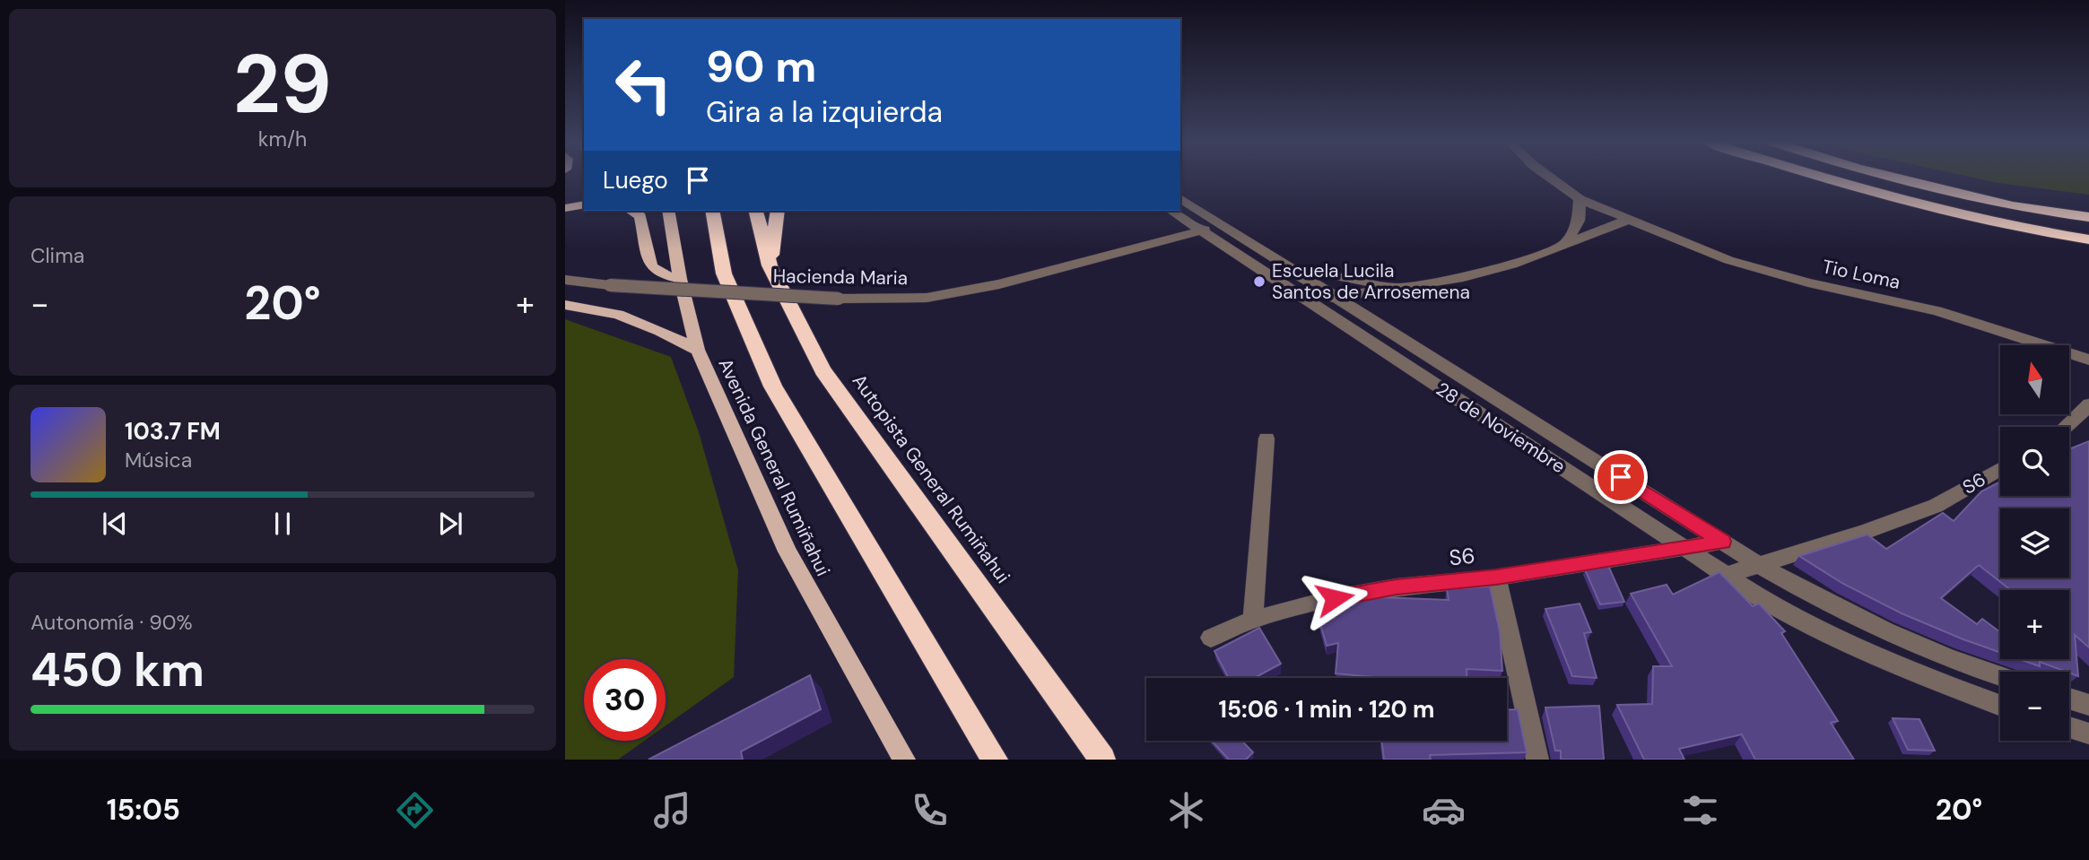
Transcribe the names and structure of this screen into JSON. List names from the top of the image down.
{
  "streets": {
    "highway": ["Autopista General Rumiñahui"],
    "main road": ["Avenida General Rumiñahui"],
    "street": [
      "Tio Loma",
      "Hacienda Maria",
      "28 de Noviembre",
      "S6"
    ]
  },
  "crossings": [
    ["Hacienda Maria", "28 de Noviembre"],
    ["28 de Noviembre", "S6"]
  ],
  "places": ["Escuela Lucila Santos de Arrosemena"],
  "north": "top",
  "page": {
    "tile": [
      ["29", "km/h"],
      "Clima",
      ["Autonomía · 90%", "450 km"]
    ],
    "turn": ["90 m", "Gira a la izquierda"],
    "then": "Luego",
    "heat": ["−", "20°", "+"],
    "map_buttons": ["+", "−"],
    "song": ["103.7 FM", "Música"],
    "limit": "30",
    "trip": "15:06 · 1 min · 120 m",
    "tabs": ["15:05", "20°"]
  }
}
